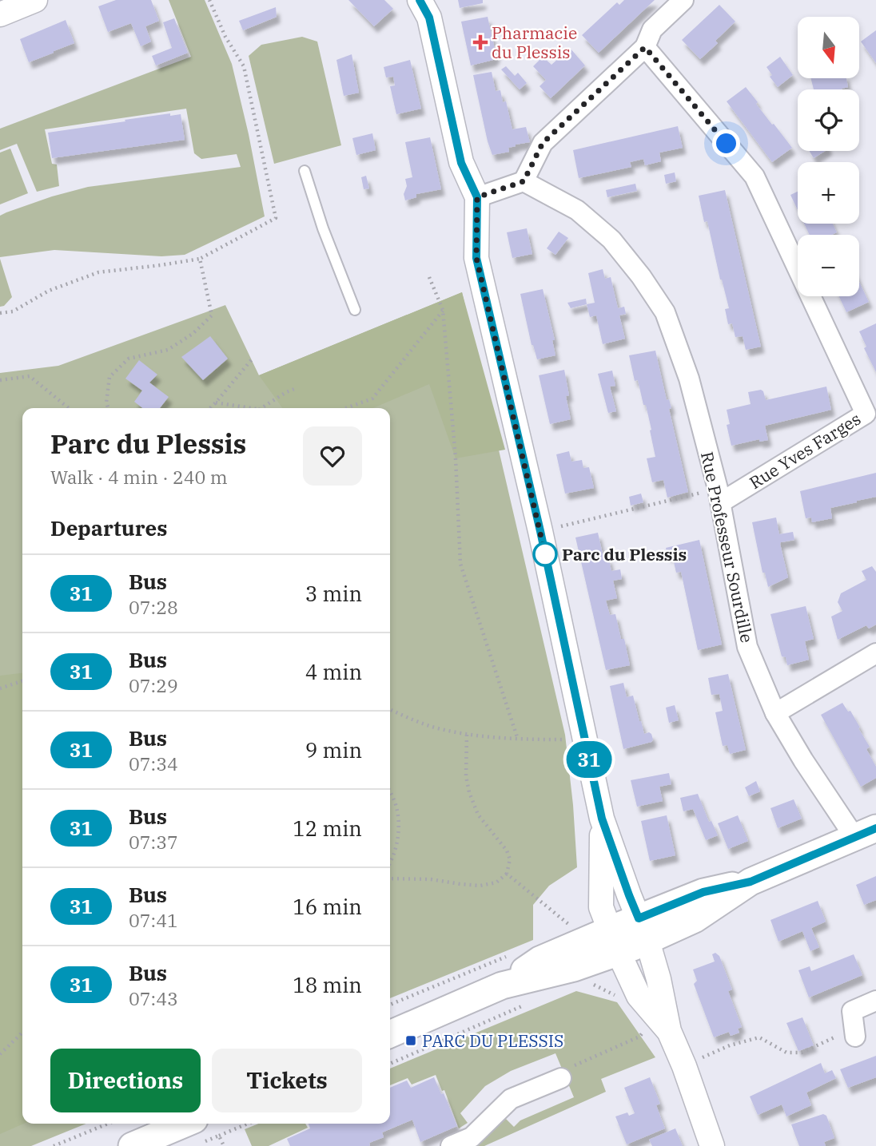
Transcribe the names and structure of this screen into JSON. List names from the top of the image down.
{
  "streets": {
    "street": ["Rue Yves Farges", "Rue Professeur Sourdille"]
  },
  "crossings": [
    ["Rue Yves Farges", "Rue Professeur Sourdille"]
  ],
  "places": {
    "health": ["Pharmacie du Plessis"],
    "other": ["Parc du Plessis"],
    "transit": ["PARC DU PLESSIS"]
  },
  "lines": ["bus line 31"],
  "north": "bottom",
  "page": {
    "on_map": "31",
    "map_buttons": ["+", "−"],
    "heading": [
      ["Parc du Plessis", "Walk · 4 min · 240 m"],
      "Departures"
    ],
    "list": [
      {
        "mark": "31",
        "name": "Bus",
        "note": "07:28",
        "value": "3 min"
      },
      {
        "mark": "31",
        "name": "Bus",
        "note": "07:29",
        "value": "4 min"
      },
      {
        "mark": "31",
        "name": "Bus",
        "note": "07:34",
        "value": "9 min"
      },
      {
        "mark": "31",
        "name": "Bus",
        "note": "07:37",
        "value": "12 min"
      },
      {
        "mark": "31",
        "name": "Bus",
        "note": "07:41",
        "value": "16 min"
      },
      {
        "mark": "31",
        "name": "Bus",
        "note": "07:43",
        "value": "18 min"
      }
    ],
    "buttons": ["Directions", "Tickets"]
  }
}
